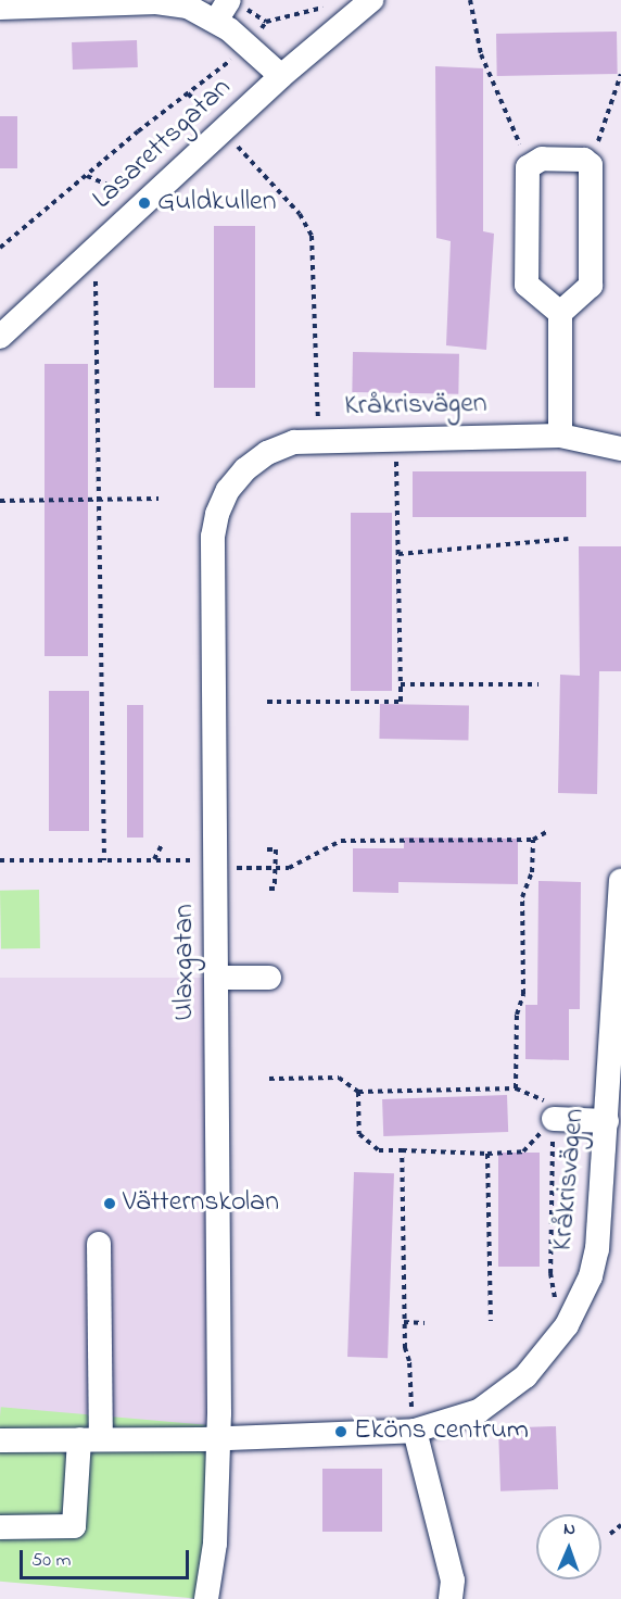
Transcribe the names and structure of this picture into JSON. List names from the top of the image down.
{
  "streets": {
    "street": ["Lasarettsgatan", "Kråkrisvägen", "Ulaxgatan"]
  },
  "crossings": [
    ["Kråkrisvägen", "Ulaxgatan"]
  ],
  "places": ["Guldkullen", "Vätternskolan", "Eköns centrum"],
  "scale_bar": "50 m",
  "north": "top"
}
